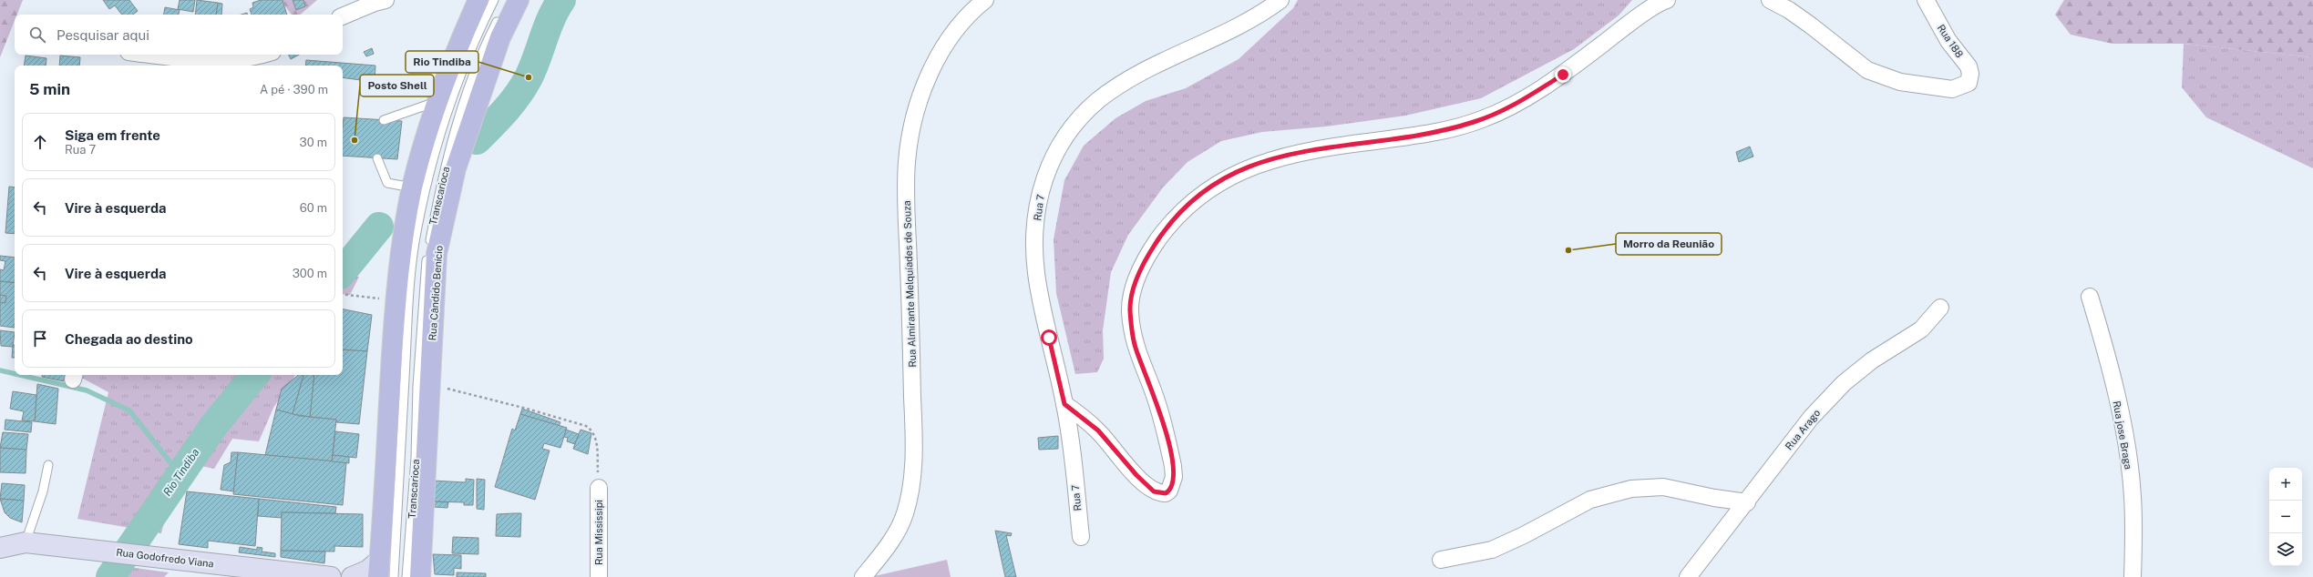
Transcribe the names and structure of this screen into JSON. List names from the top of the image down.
{
  "streets": {
    "main road": ["Rua Cândido Benício", "Rua Godofredo Viana"],
    "street": [
      "Rua 188",
      "Rua 7",
      "Rua Almirante Melquíades de Souza",
      "Rua Arago",
      "Rua jose Braga",
      "Rua Mississipi"
    ],
    "lane": ["Transcarioca"]
  },
  "water": ["Rio Tindiba"],
  "places": ["Rio Tindiba", "Posto Shell", "Morro da Reunião"],
  "page": {
    "search": "Pesquisar aqui",
    "heading": ["5 min", "A pé · 390 m"],
    "list": [
      ["Siga em frente", "Rua 7", "30 m"],
      ["Vire à esquerda", "60 m"],
      ["Vire à esquerda", "300 m"],
      "Chegada ao destino"
    ],
    "map_buttons": ["+", "−"]
  }
}
